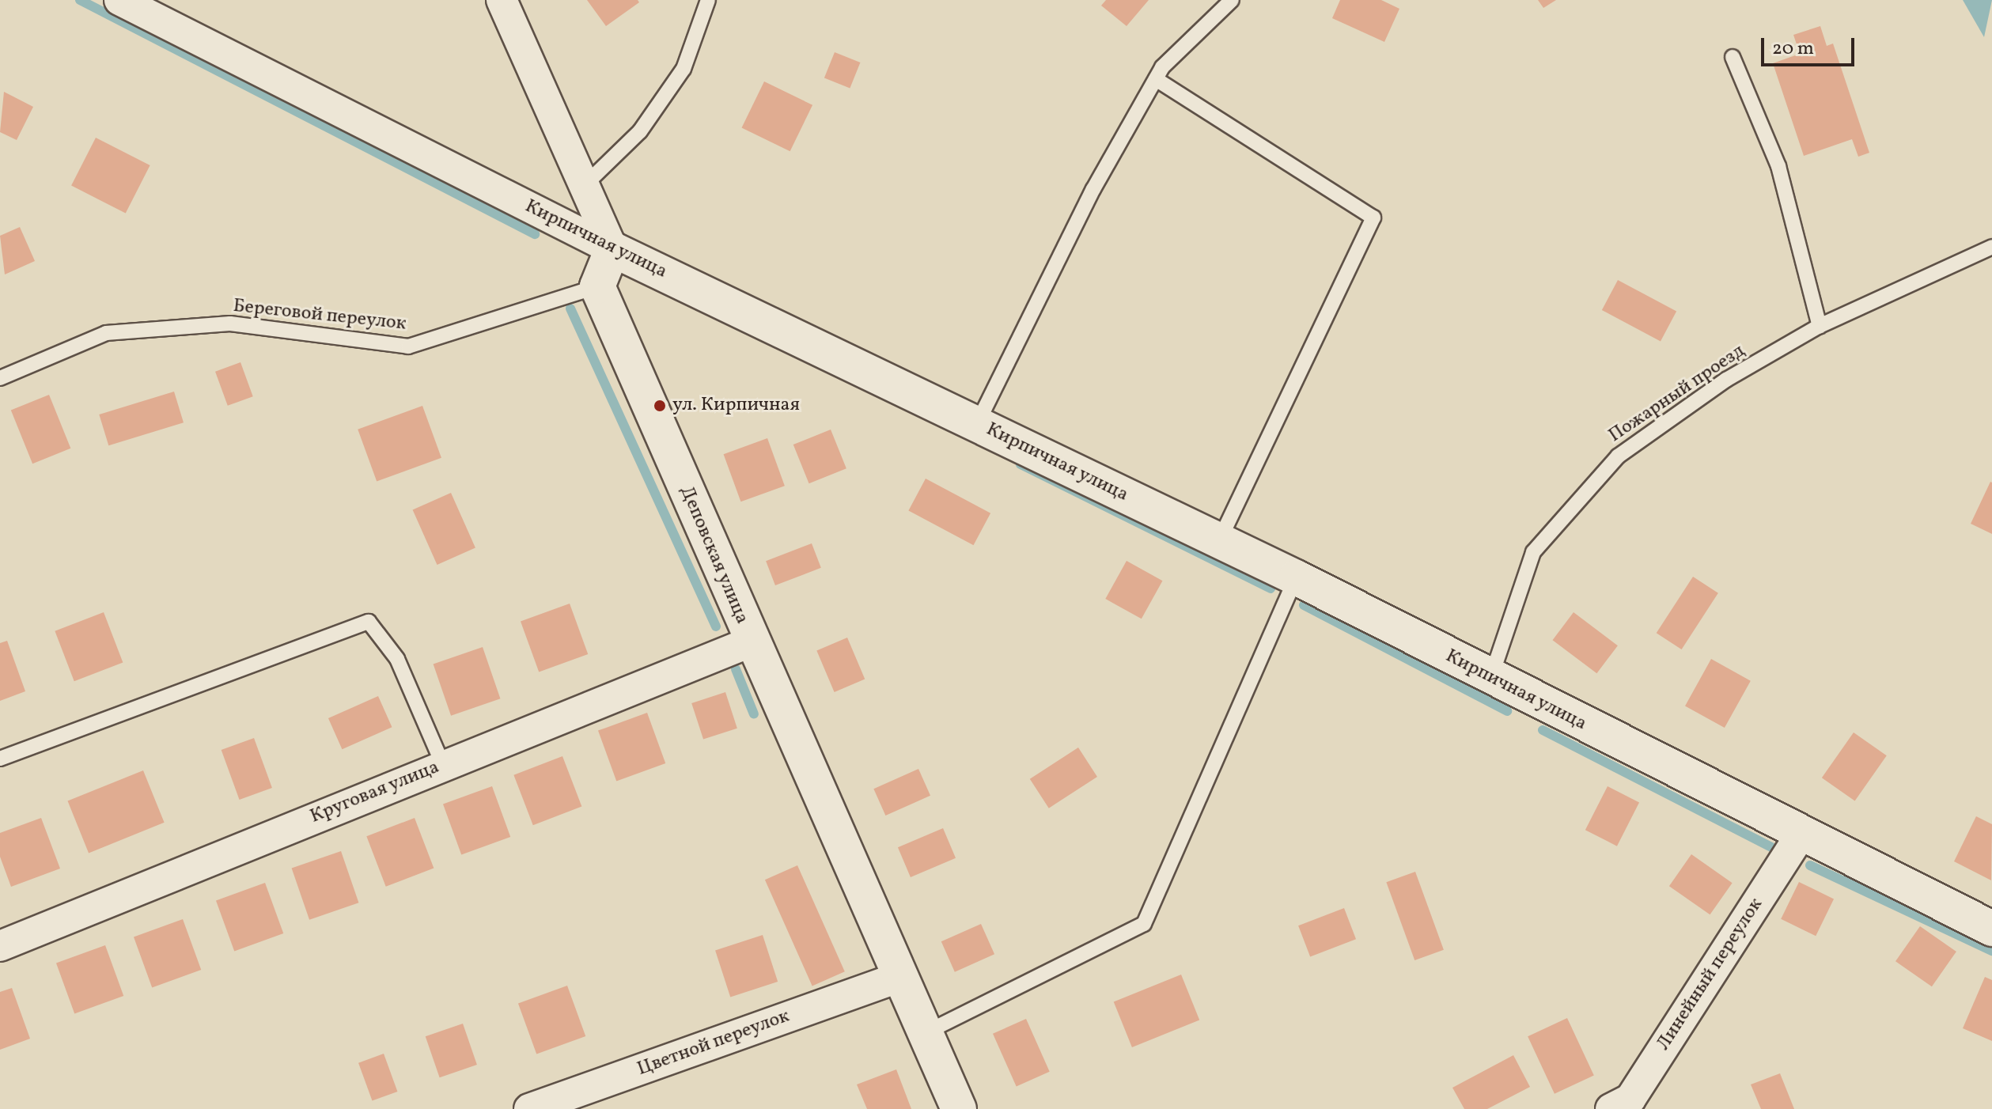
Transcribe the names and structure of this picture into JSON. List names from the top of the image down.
{
  "streets": {
    "street": [
      "Кирпичная улица",
      "Деповская улица",
      "Круговая улица",
      "Линейный переулок",
      "Цветной переулок"
    ],
    "lane": ["Береговой переулок", "Пожарный проезд"]
  },
  "crossings": [
    ["Кирпичная улица", "Пожарный проезд"],
    ["Кирпичная улица", "Линейный переулок"],
    ["Береговой переулок", "Деповская улица"],
    ["Деповская улица", "Круговая улица"],
    ["Деповская улица", "Цветной переулок"]
  ],
  "places": ["ул. Кирпичная"],
  "scale_bar": "20 m"
}
